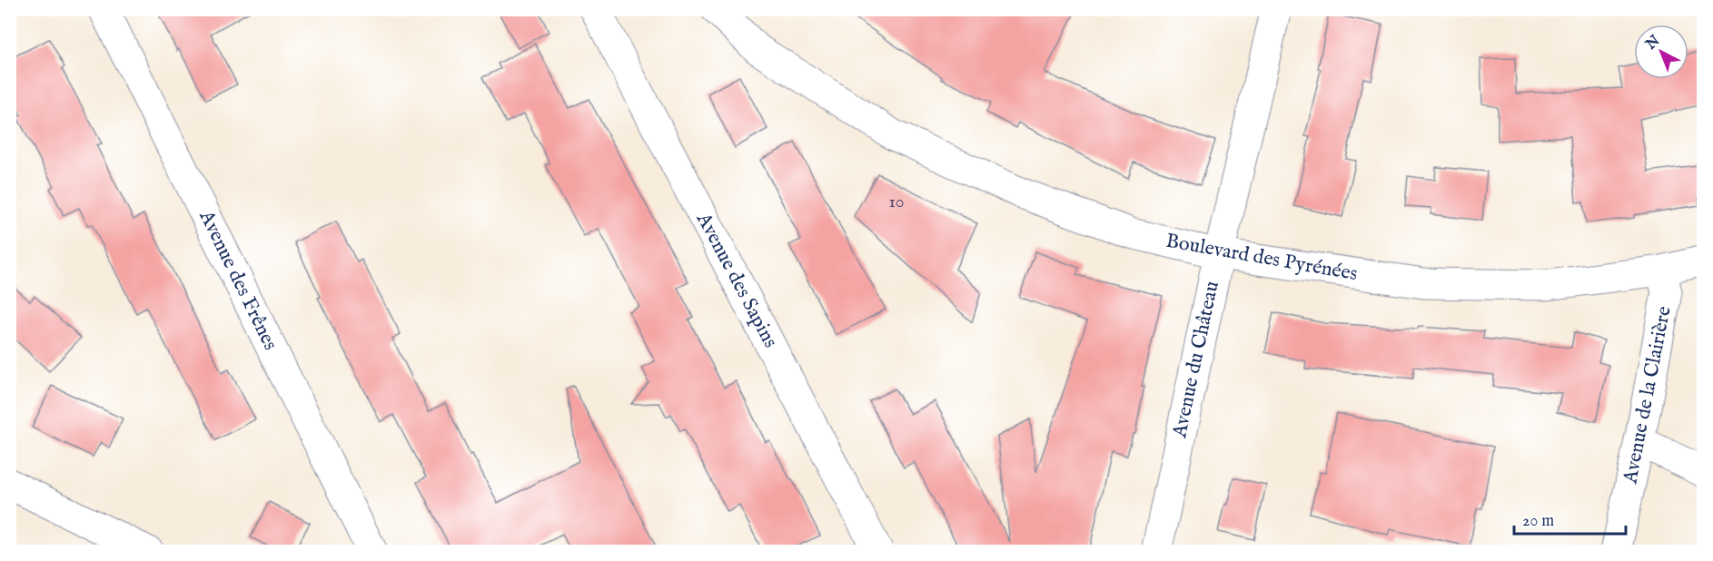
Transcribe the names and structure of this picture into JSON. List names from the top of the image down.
{
  "streets": {
    "street": [
      "Boulevard des Pyrénées",
      "Avenue des Frênes",
      "Avenue des Sapins",
      "Avenue du Château",
      "Avenue de la Clairière"
    ]
  },
  "crossings": [
    ["Boulevard des Pyrénées", "Avenue du Château"],
    ["Boulevard des Pyrénées", "Avenue de la Clairière"]
  ],
  "house_numbers": ["10"],
  "scale_bar": "20 m",
  "north": "top left"
}
